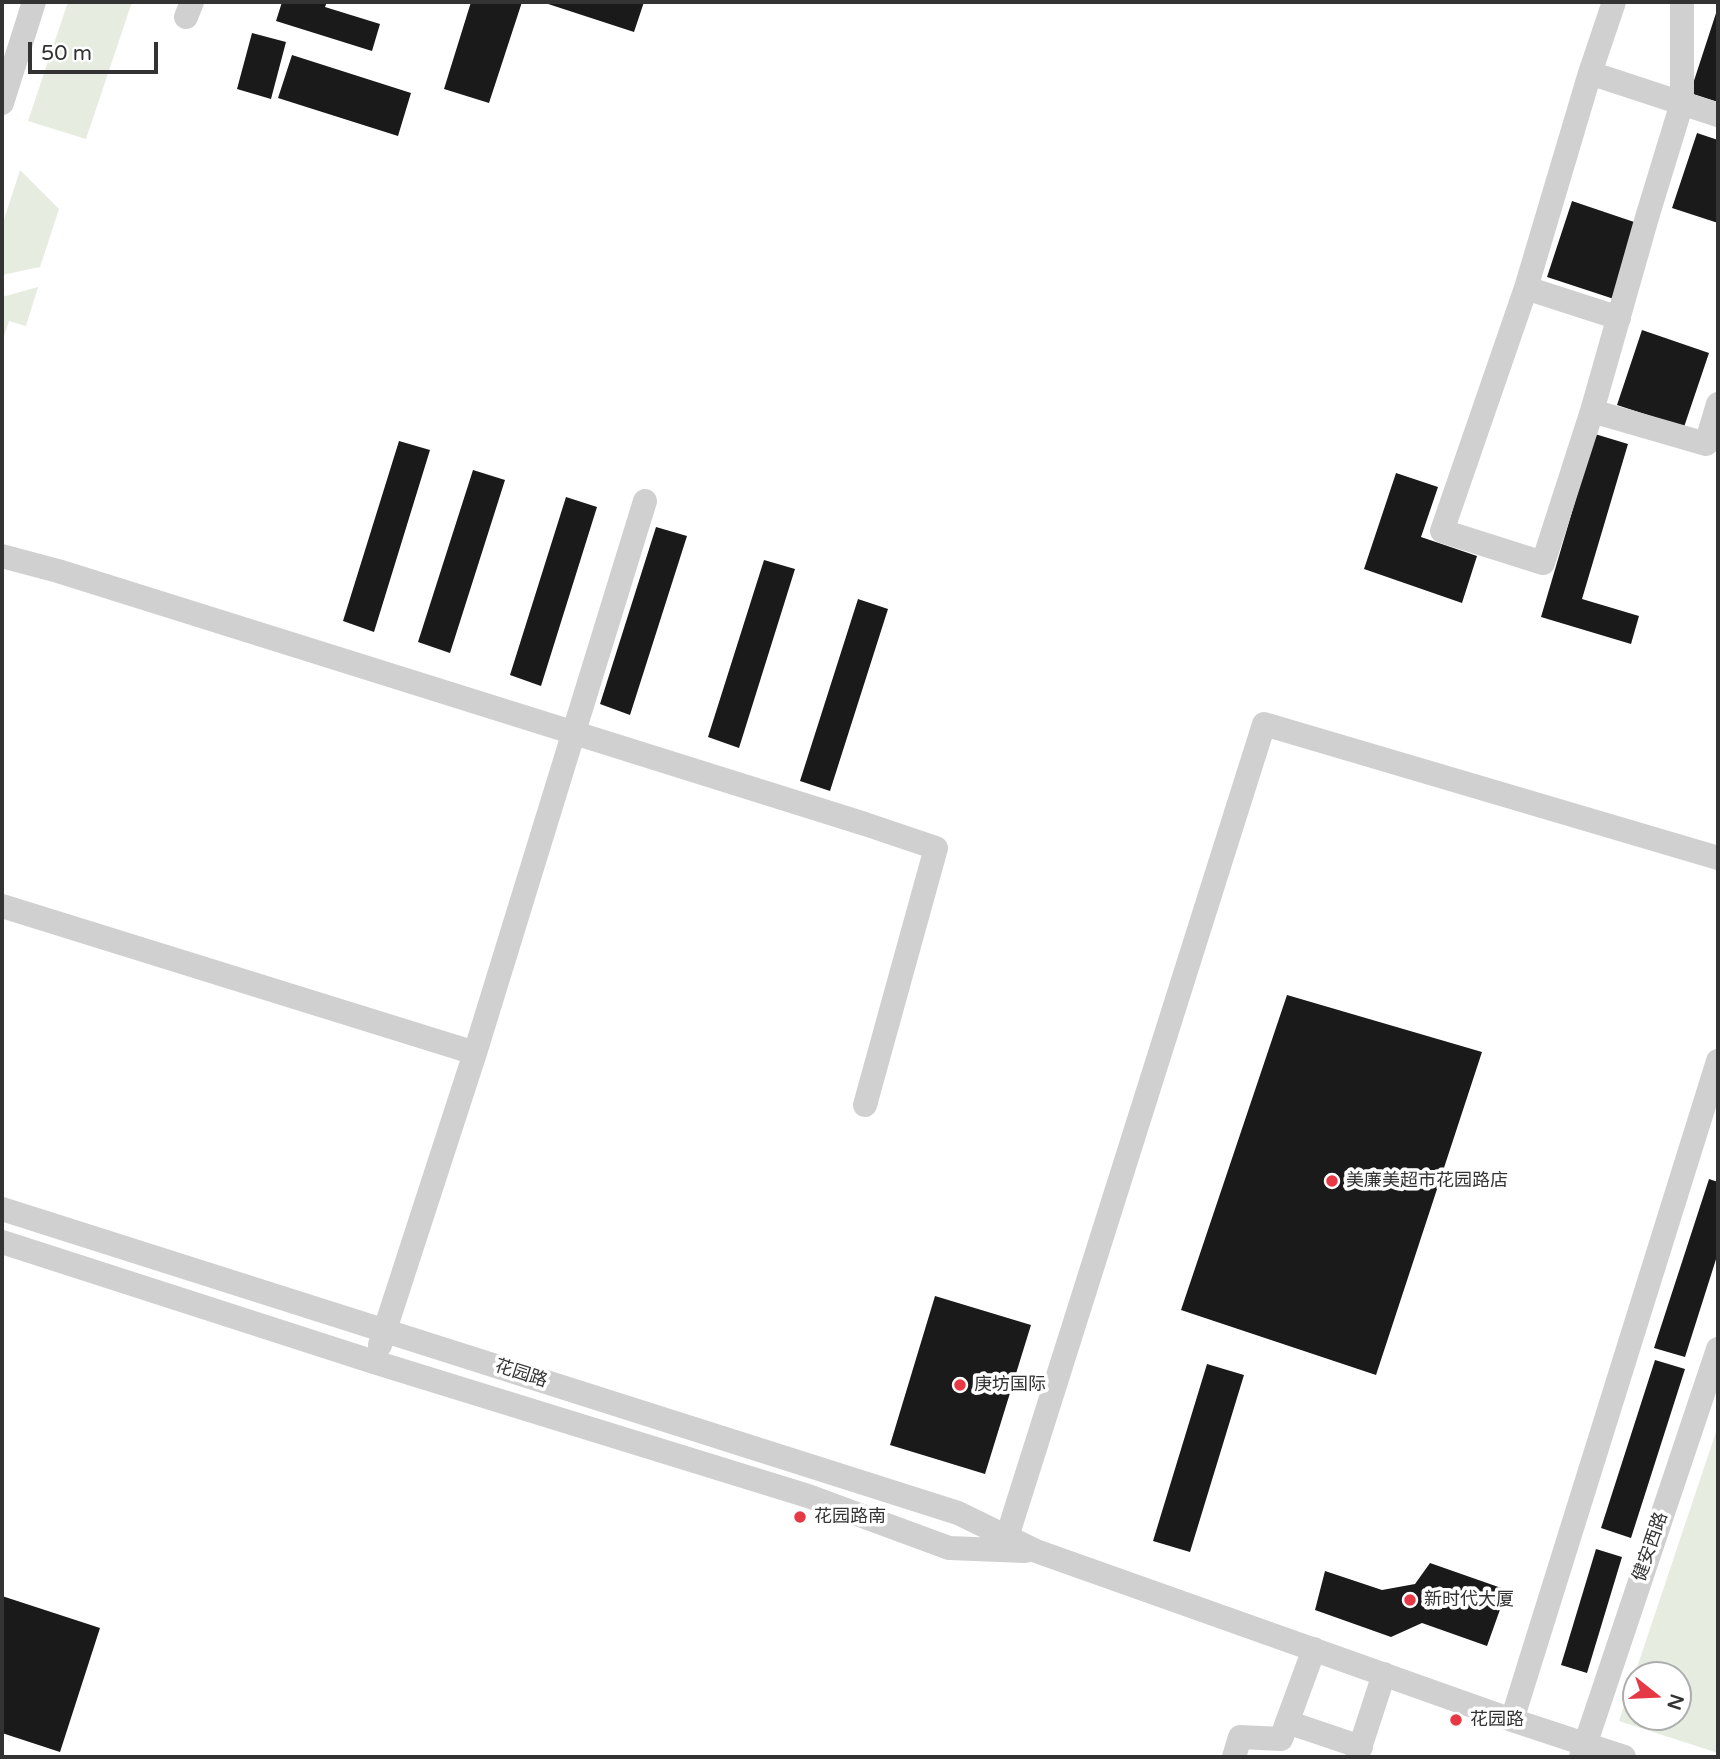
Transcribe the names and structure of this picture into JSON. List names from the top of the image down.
{
  "streets": {
    "street": ["花园路", "健安西路"]
  },
  "crossings": [
    ["花园路", "健安西路"]
  ],
  "places": [
    "美廉美超市花园路店",
    "庚坊国际",
    "花园路南",
    "新时代大厦",
    "花园路"
  ],
  "scale_bar": "50 m",
  "north": "right"
}
